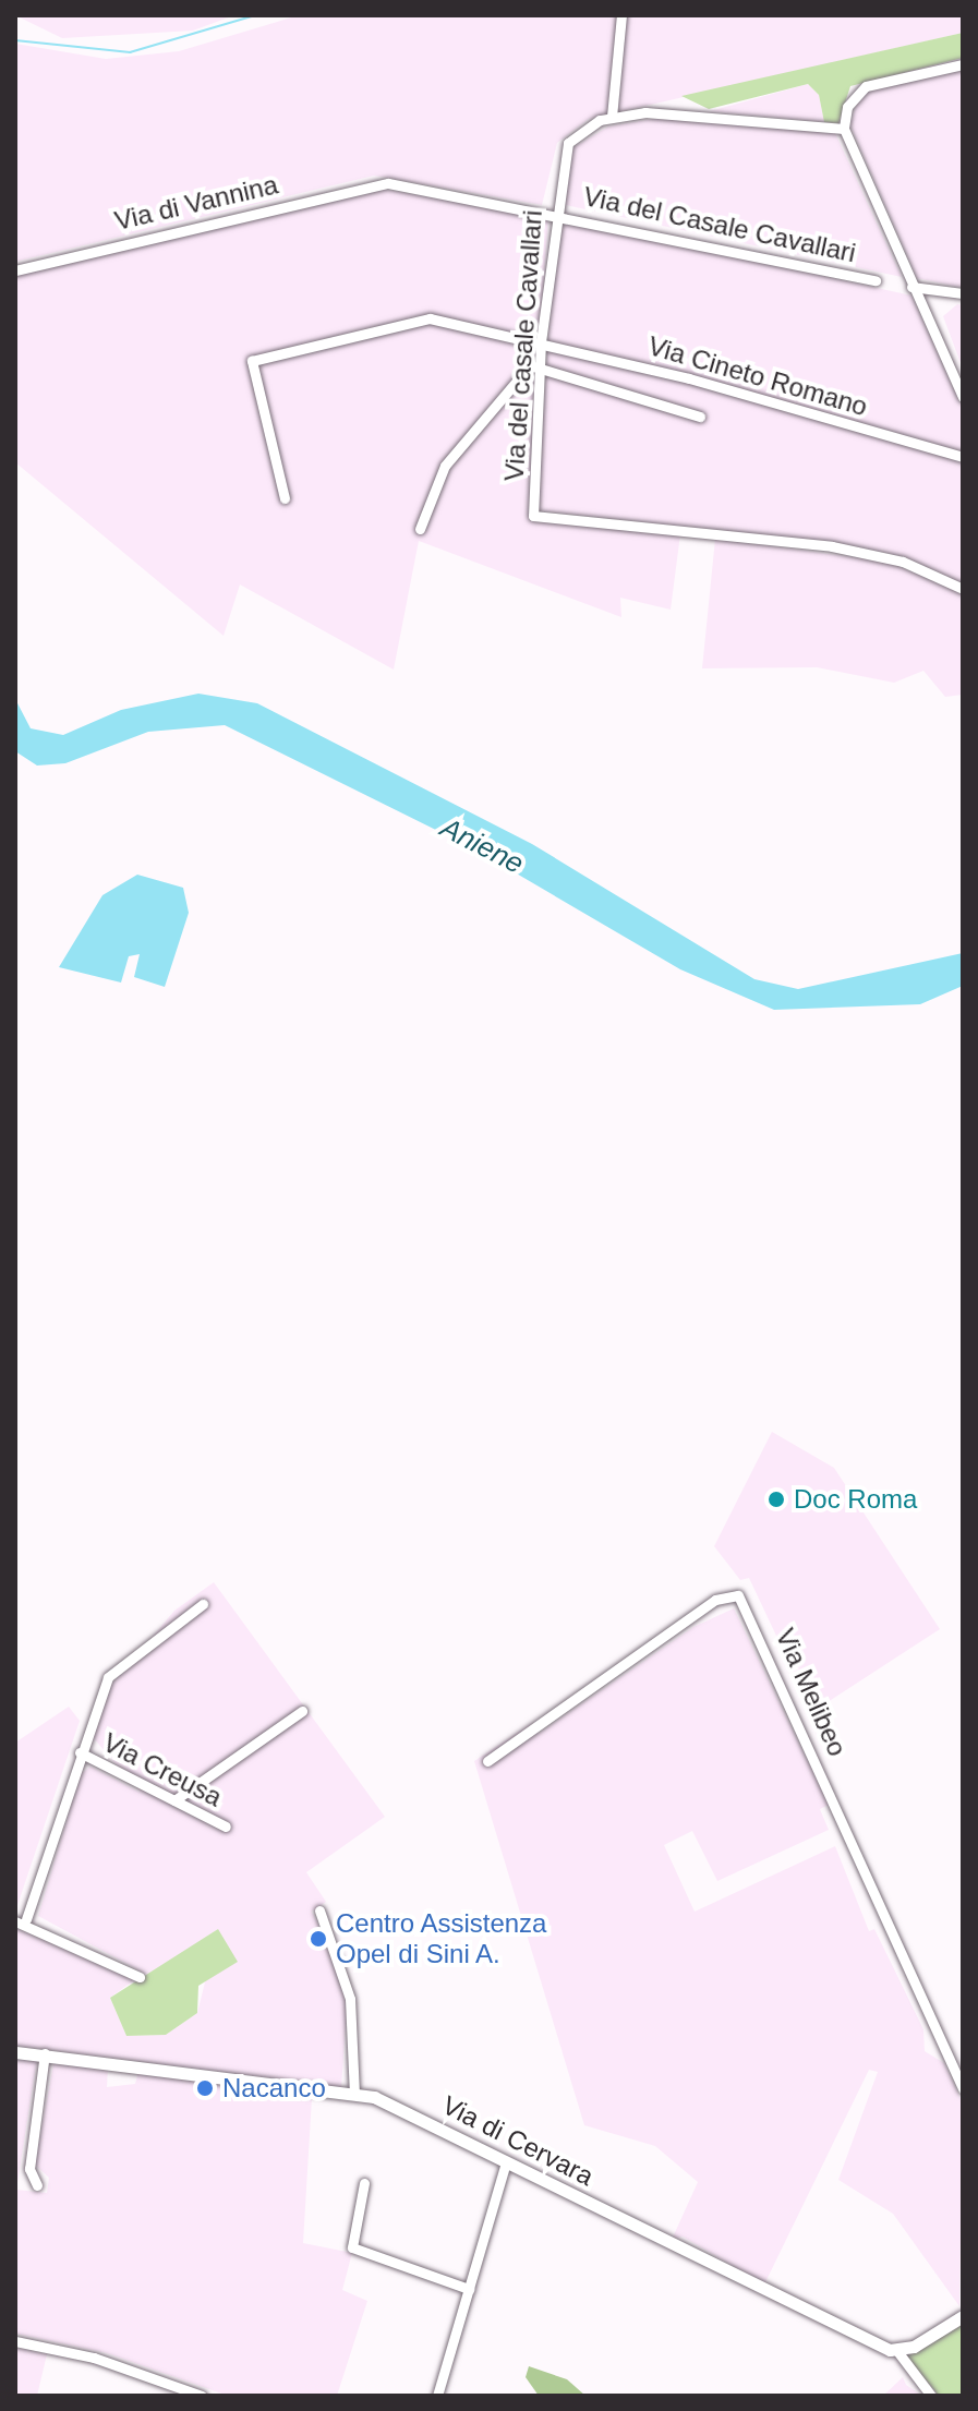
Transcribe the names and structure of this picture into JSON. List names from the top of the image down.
{
  "streets": {
    "street": [
      "Via di Vannina",
      "Via del Casale Cavallari",
      "Via del casale Cavallari",
      "Via Cineto Romano",
      "Via Melibeo",
      "Via Creusa",
      "Via di Cervara"
    ]
  },
  "crossings": [
    ["Via di Vannina", "Via del Casale Cavallari"],
    ["Via del Casale Cavallari", "Via del casale Cavallari"],
    ["Via del casale Cavallari", "Via Cineto Romano"]
  ],
  "water": ["Aniene"],
  "places": ["Doc Roma", "Centro Assistenza Opel di Sini A.", "Nacanco"]
}
